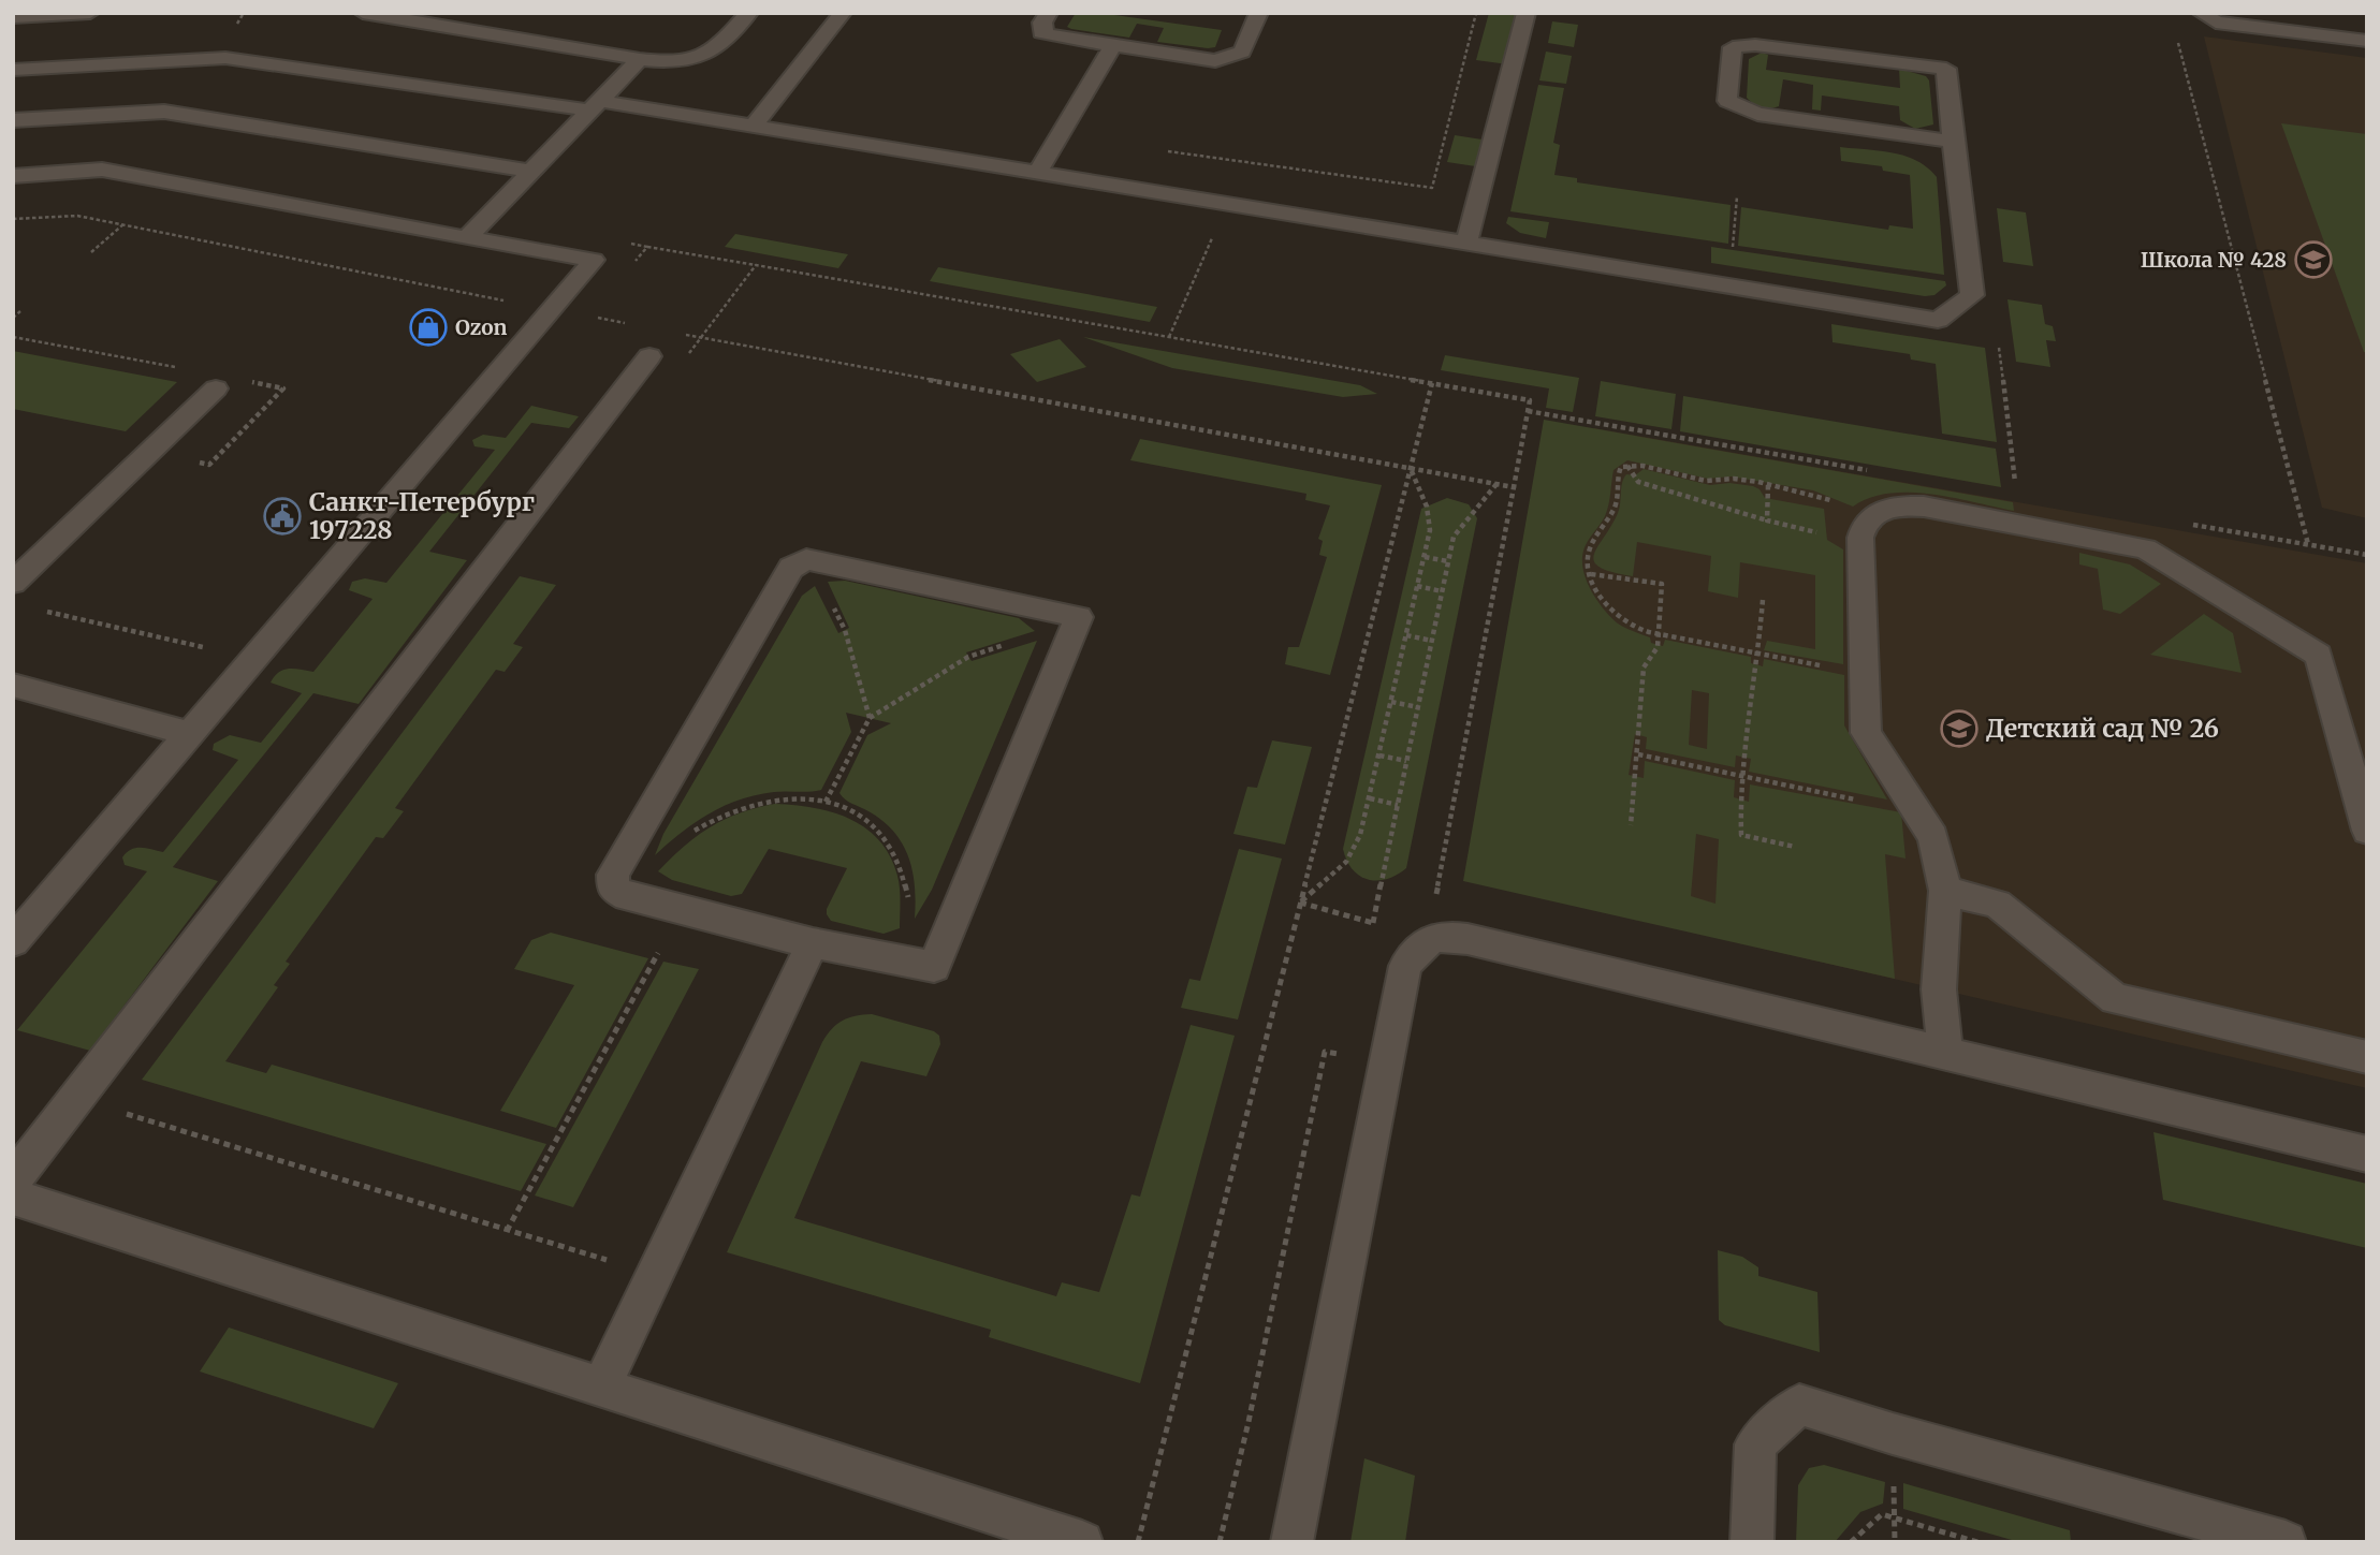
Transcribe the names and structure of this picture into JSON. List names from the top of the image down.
{
  "places": {
    "school or university": ["Школа № 428", "Детский сад № 26"],
    "shop": ["Ozon"],
    "public building": ["Санкт-Петербург 197228"]
  }
}
